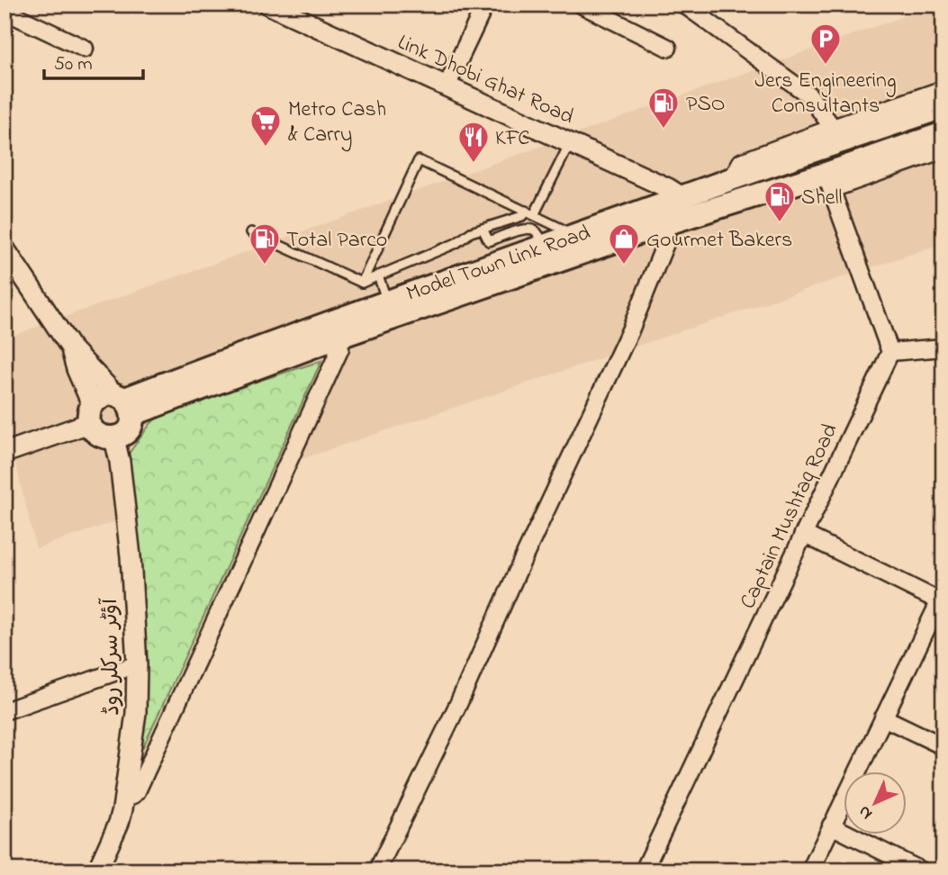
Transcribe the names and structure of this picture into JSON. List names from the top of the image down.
{
  "streets": {
    "main road": ["Model Town Link Road"],
    "street": ["Link Dhobi Ghat Road", "Captain Mushtaq Road", "آؤٹر سرکلر روڈ"]
  },
  "crossings": [
    ["Link Dhobi Ghat Road", "Model Town Link Road"],
    ["Model Town Link Road", "آؤٹر سرکلر روڈ"]
  ],
  "places": {
    "parking": ["Jers Engineering Consultants"],
    "fuel station": ["PSO", "Shell", "Total Parco"],
    "supermarket": ["Metro Cash & Carry"],
    "restaurant": ["KFC"],
    "shop": ["Gourmet Bakers"]
  },
  "scale_bar": "50 m",
  "north": "bottom left"
}
